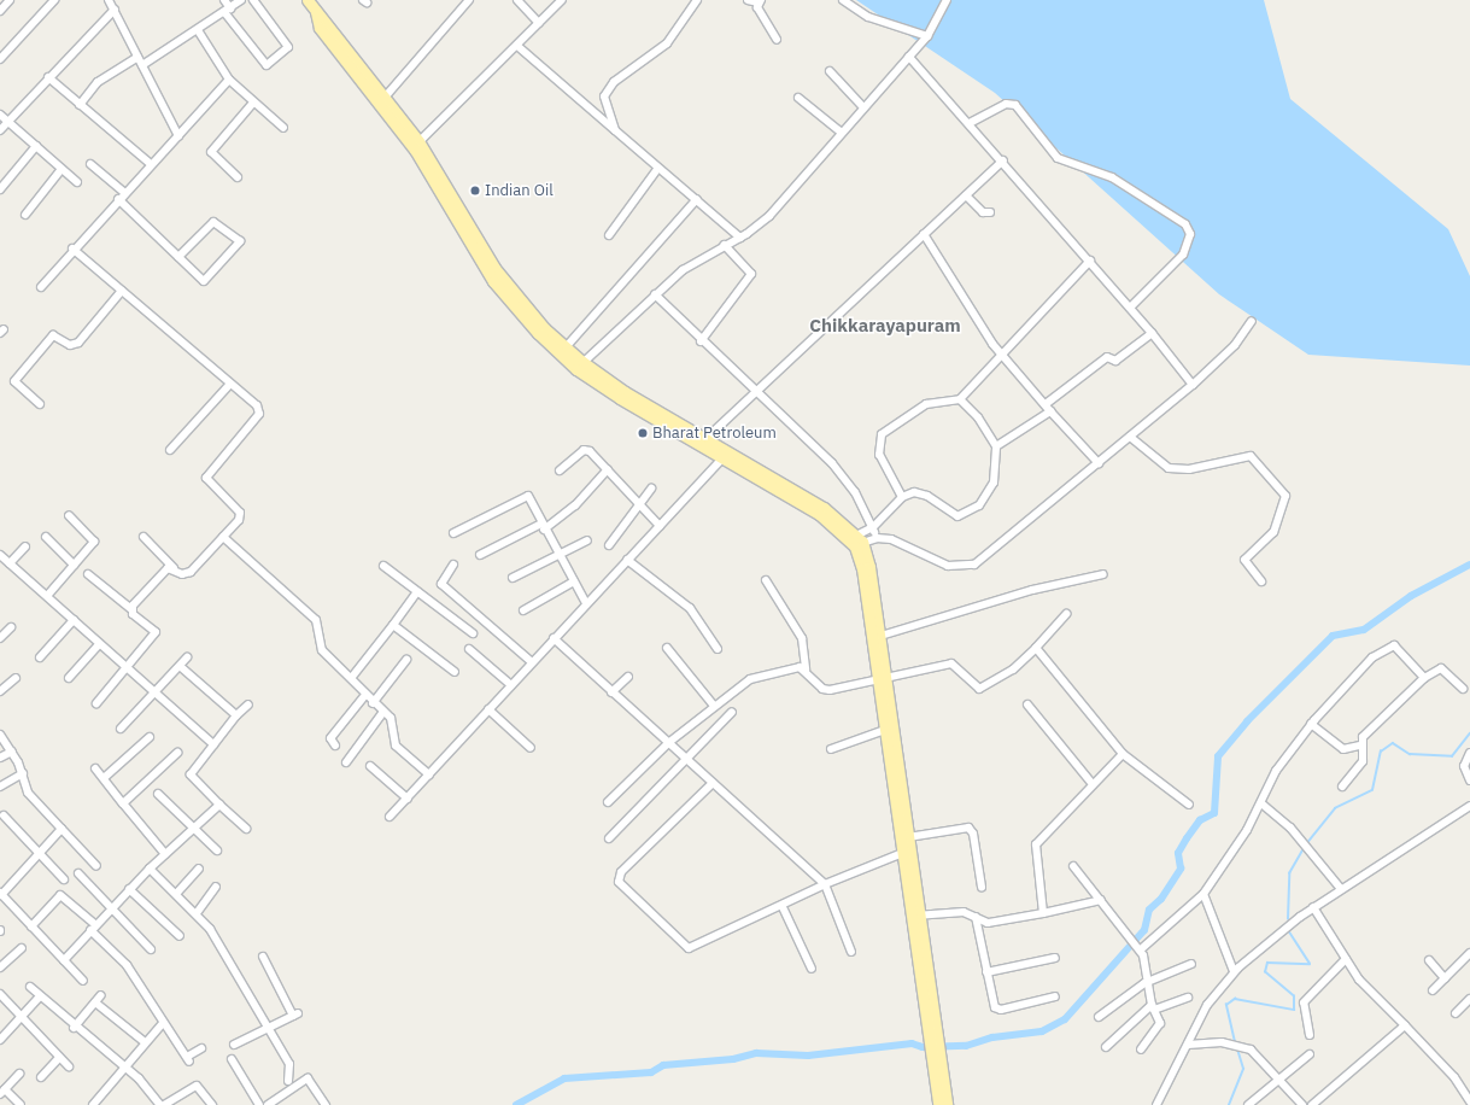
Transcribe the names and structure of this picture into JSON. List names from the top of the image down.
{
  "districts": ["Chikkarayapuram"],
  "places": ["Indian Oil", "Bharat Petroleum"]
}
